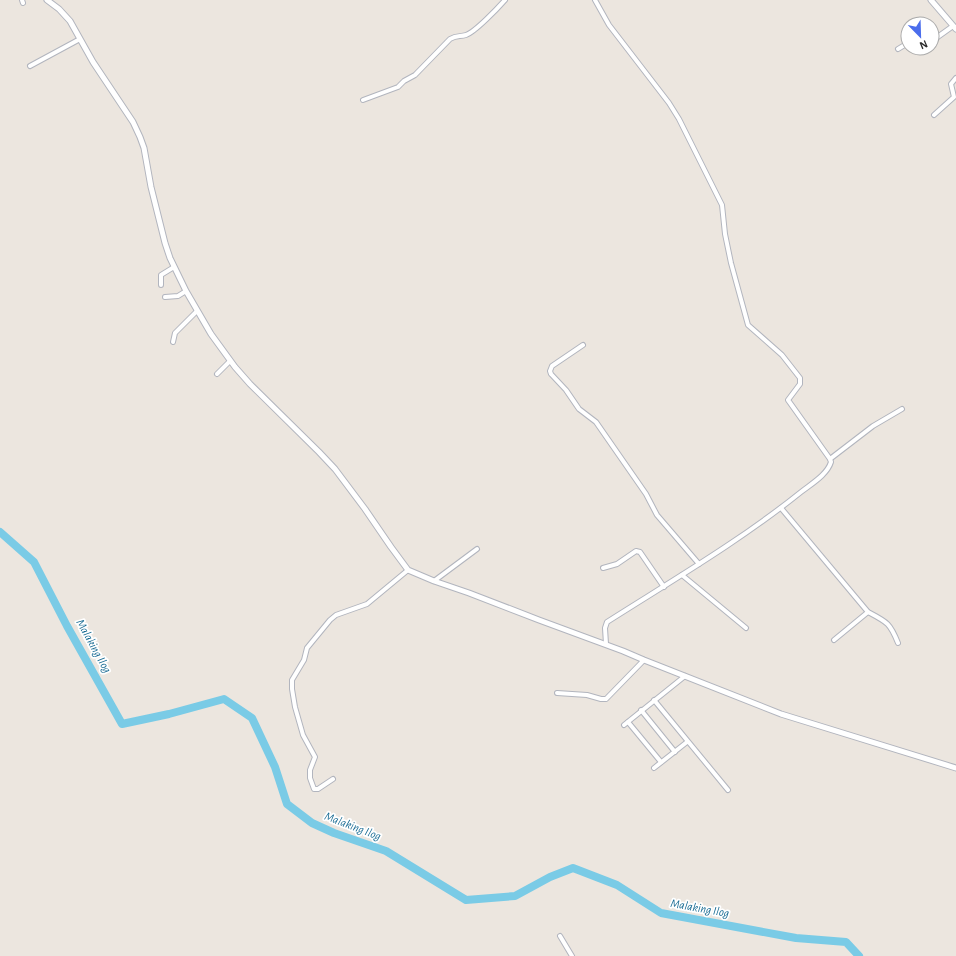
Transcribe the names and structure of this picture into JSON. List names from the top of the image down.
{
  "water": ["Malaking Ilog"],
  "north": "bottom right"
}
